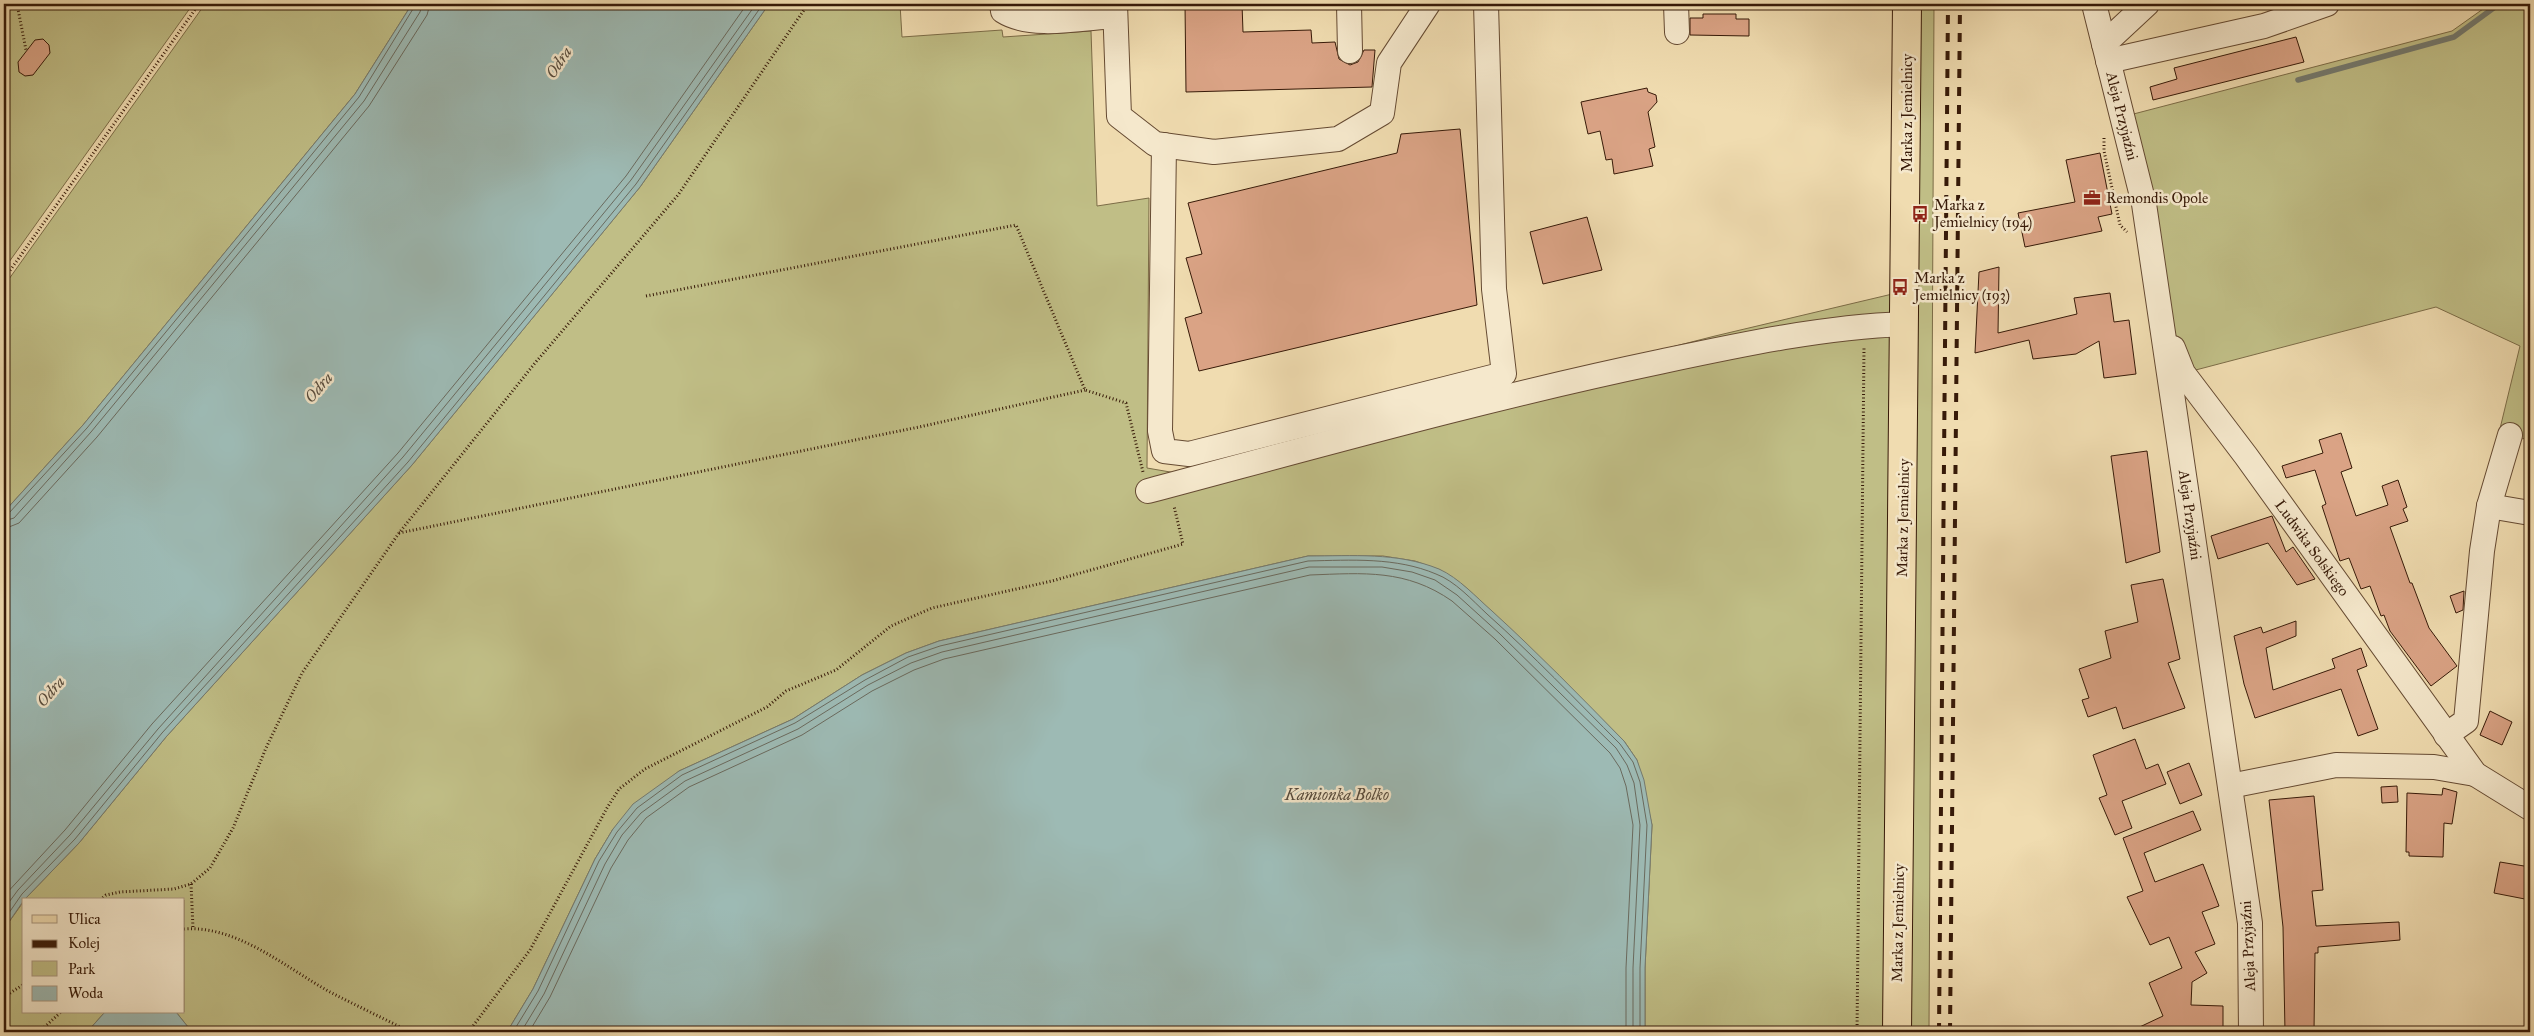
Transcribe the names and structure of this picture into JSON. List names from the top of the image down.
{
  "streets": {
    "main road": ["Marka z Jemielnicy"],
    "street": ["Aleja Przyjaźni", "Ludwika Solskiego"]
  },
  "crossings": [
    ["Aleja Przyjaźni", "Ludwika Solskiego"]
  ],
  "water": ["Odra", "Kamionka Bolko"],
  "places": {
    "office": ["Remondis Opole"],
    "bus stop": ["Marka z Jemielnicy (194)", "Marka z Jemielnicy (193)"]
  },
  "legend": [
    "Ulica",
    "Kolej",
    "Park",
    "Woda"
  ]
}
